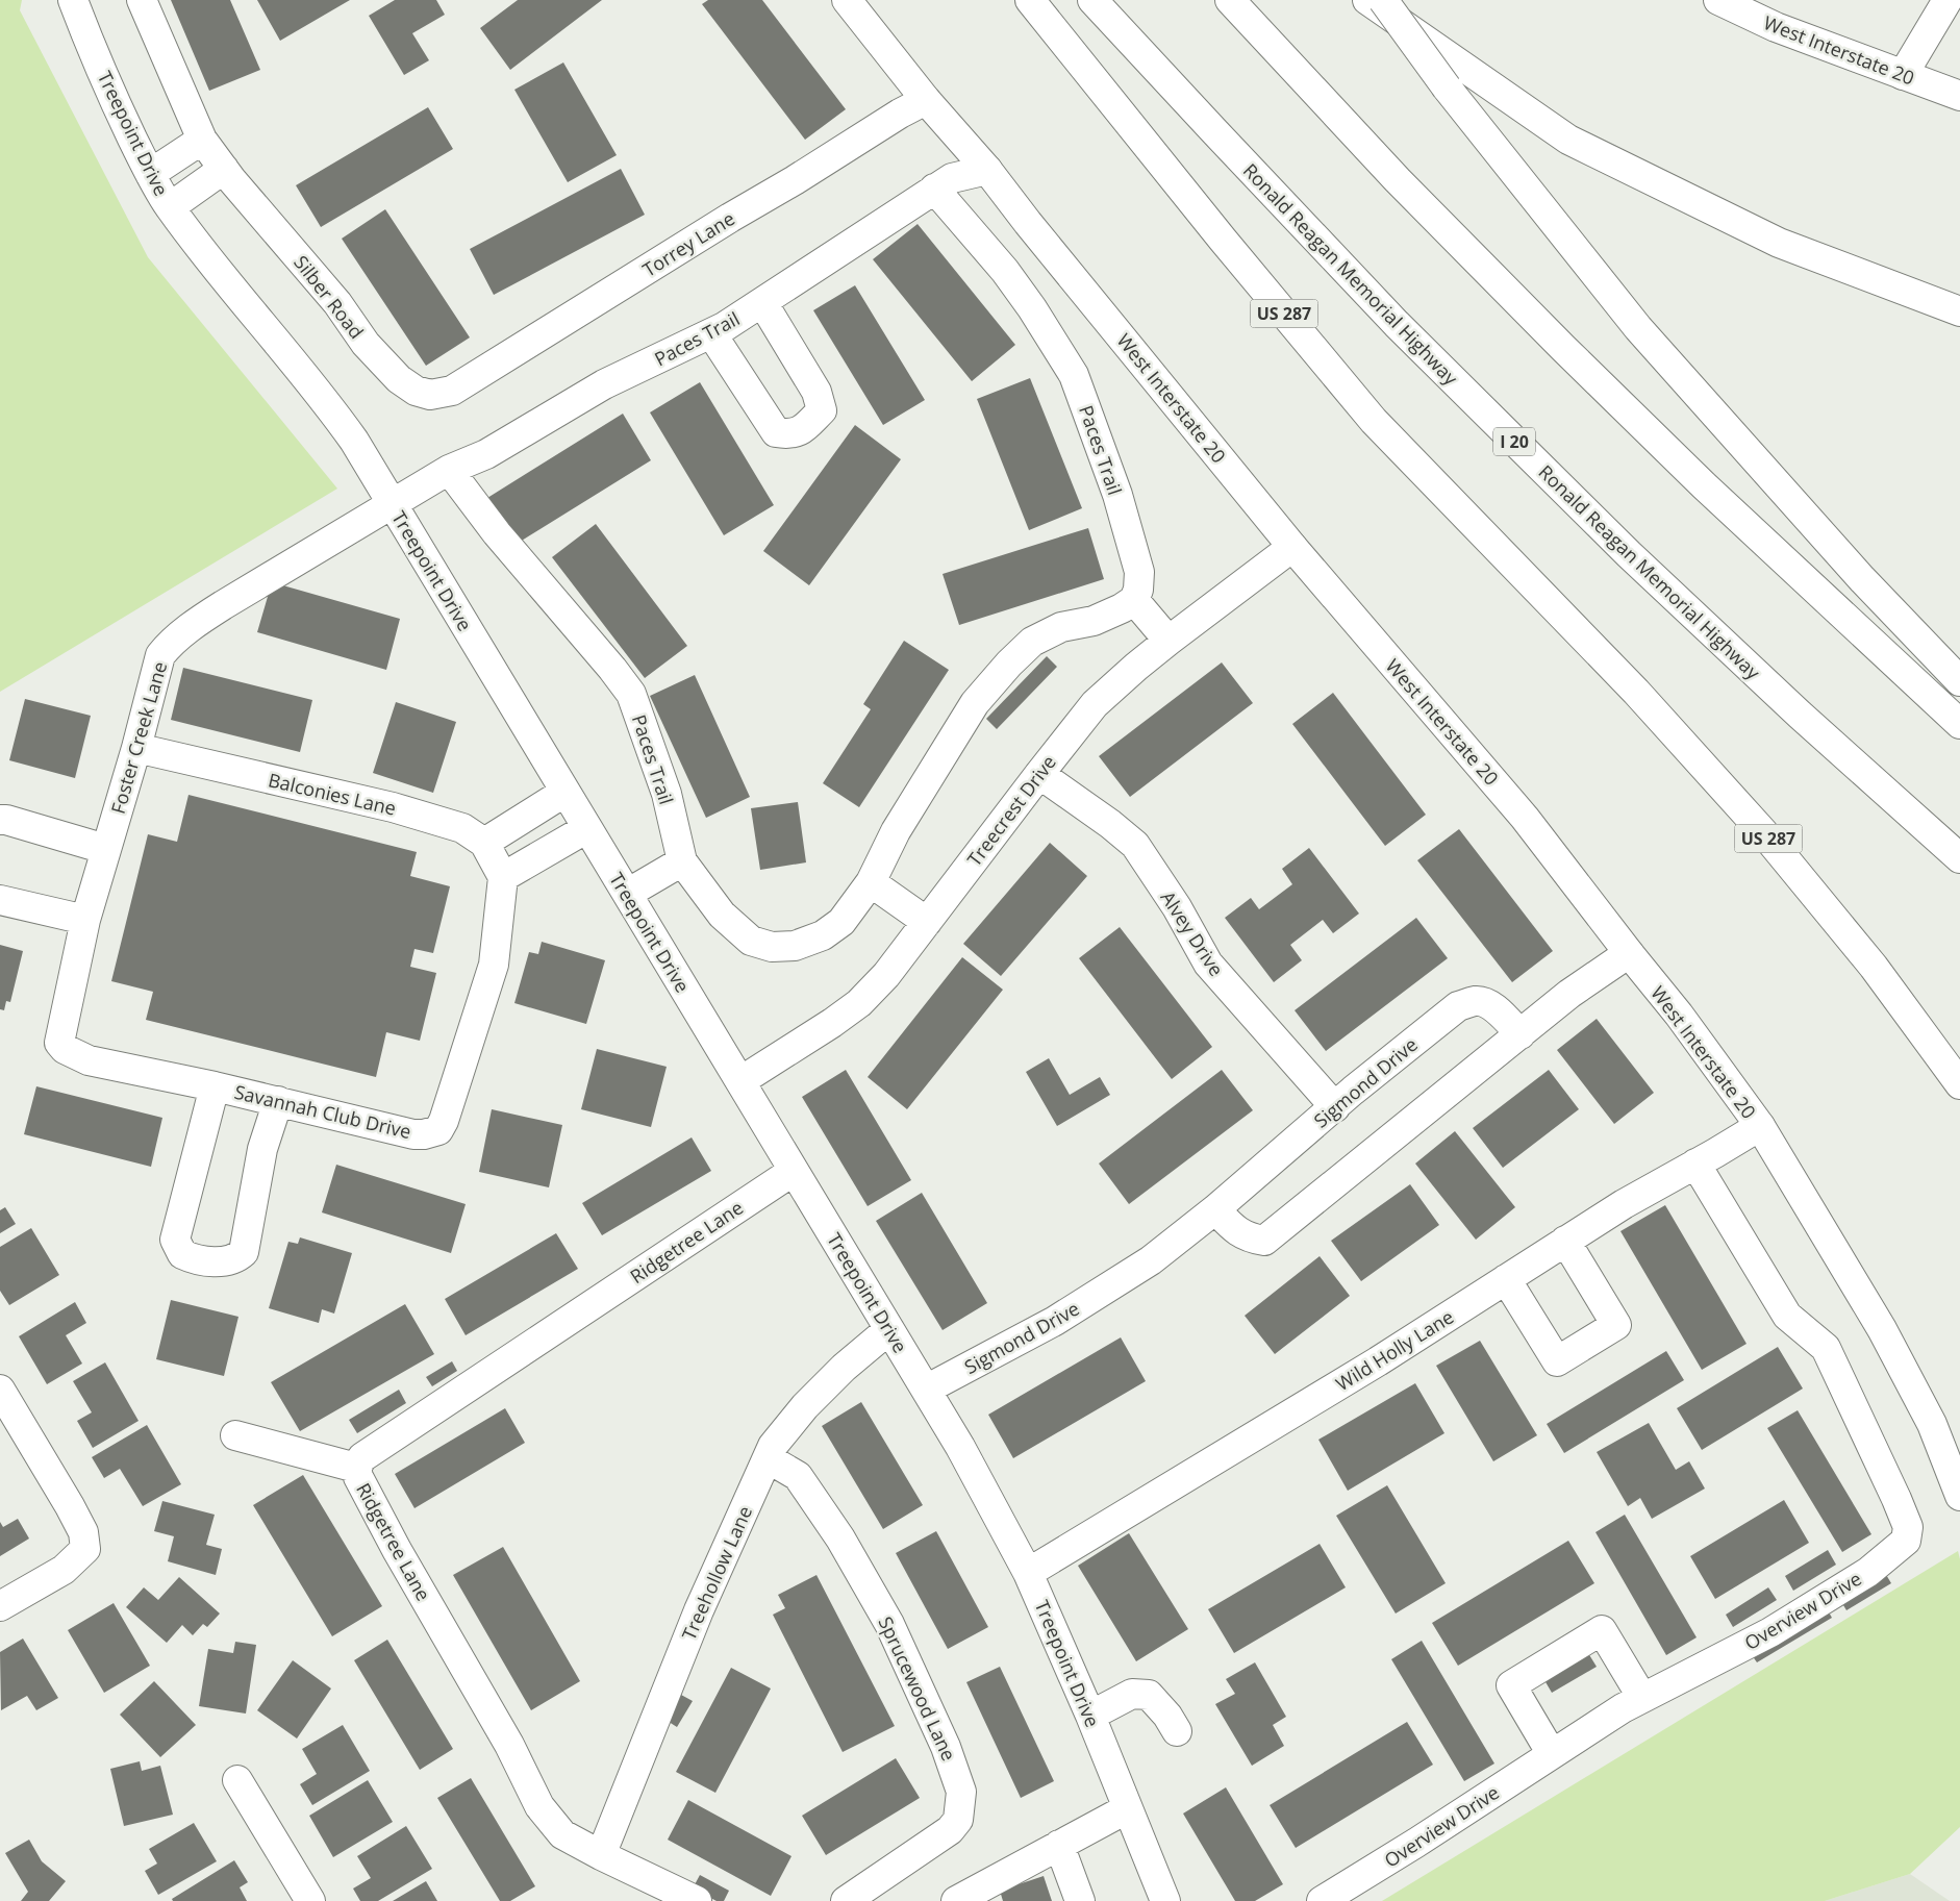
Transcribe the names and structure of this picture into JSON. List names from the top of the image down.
{
  "streets": {
    "main road": [
      "West Interstate 20",
      "Treepoint Drive",
      "Torrey Lane",
      "Ronald Reagan Memorial Highway",
      "Silber Road",
      "US 287",
      "Paces Trail",
      "I 20",
      "Foster Creek Lane",
      "Balconies Lane",
      "Treecrest Drive",
      "Alvey Drive",
      "Sigmond Drive",
      "Savannah Club Drive",
      "Ridgetree Lane",
      "Wild Holly Lane",
      "Treehollow Lane",
      "Overview Drive",
      "Sprucewood Lane"
    ]
  },
  "crossings": [
    ["West Interstate 20", "Torrey Lane"],
    ["West Interstate 20", "Paces Trail"],
    ["West Interstate 20", "Treecrest Drive"],
    ["West Interstate 20", "Wild Holly Lane"],
    ["Treepoint Drive", "Paces Trail"],
    ["Treepoint Drive", "Foster Creek Lane"],
    ["Treepoint Drive", "Treecrest Drive"],
    ["Treepoint Drive", "Sigmond Drive"],
    ["Treepoint Drive", "Ridgetree Lane"],
    ["Treepoint Drive", "Wild Holly Lane"],
    ["Treepoint Drive", "Treehollow Lane"],
    ["Torrey Lane", "Silber Road"],
    ["Paces Trail", "Foster Creek Lane"],
    ["Foster Creek Lane", "Balconies Lane"],
    ["Foster Creek Lane", "Savannah Club Drive"],
    ["Balconies Lane", "Savannah Club Drive"],
    ["Treecrest Drive", "Alvey Drive"],
    ["Alvey Drive", "Sigmond Drive"],
    ["Ridgetree Lane", "Treehollow Lane"],
    ["Wild Holly Lane", "Overview Drive"],
    ["Treehollow Lane", "Sprucewood Lane"]
  ]
}
